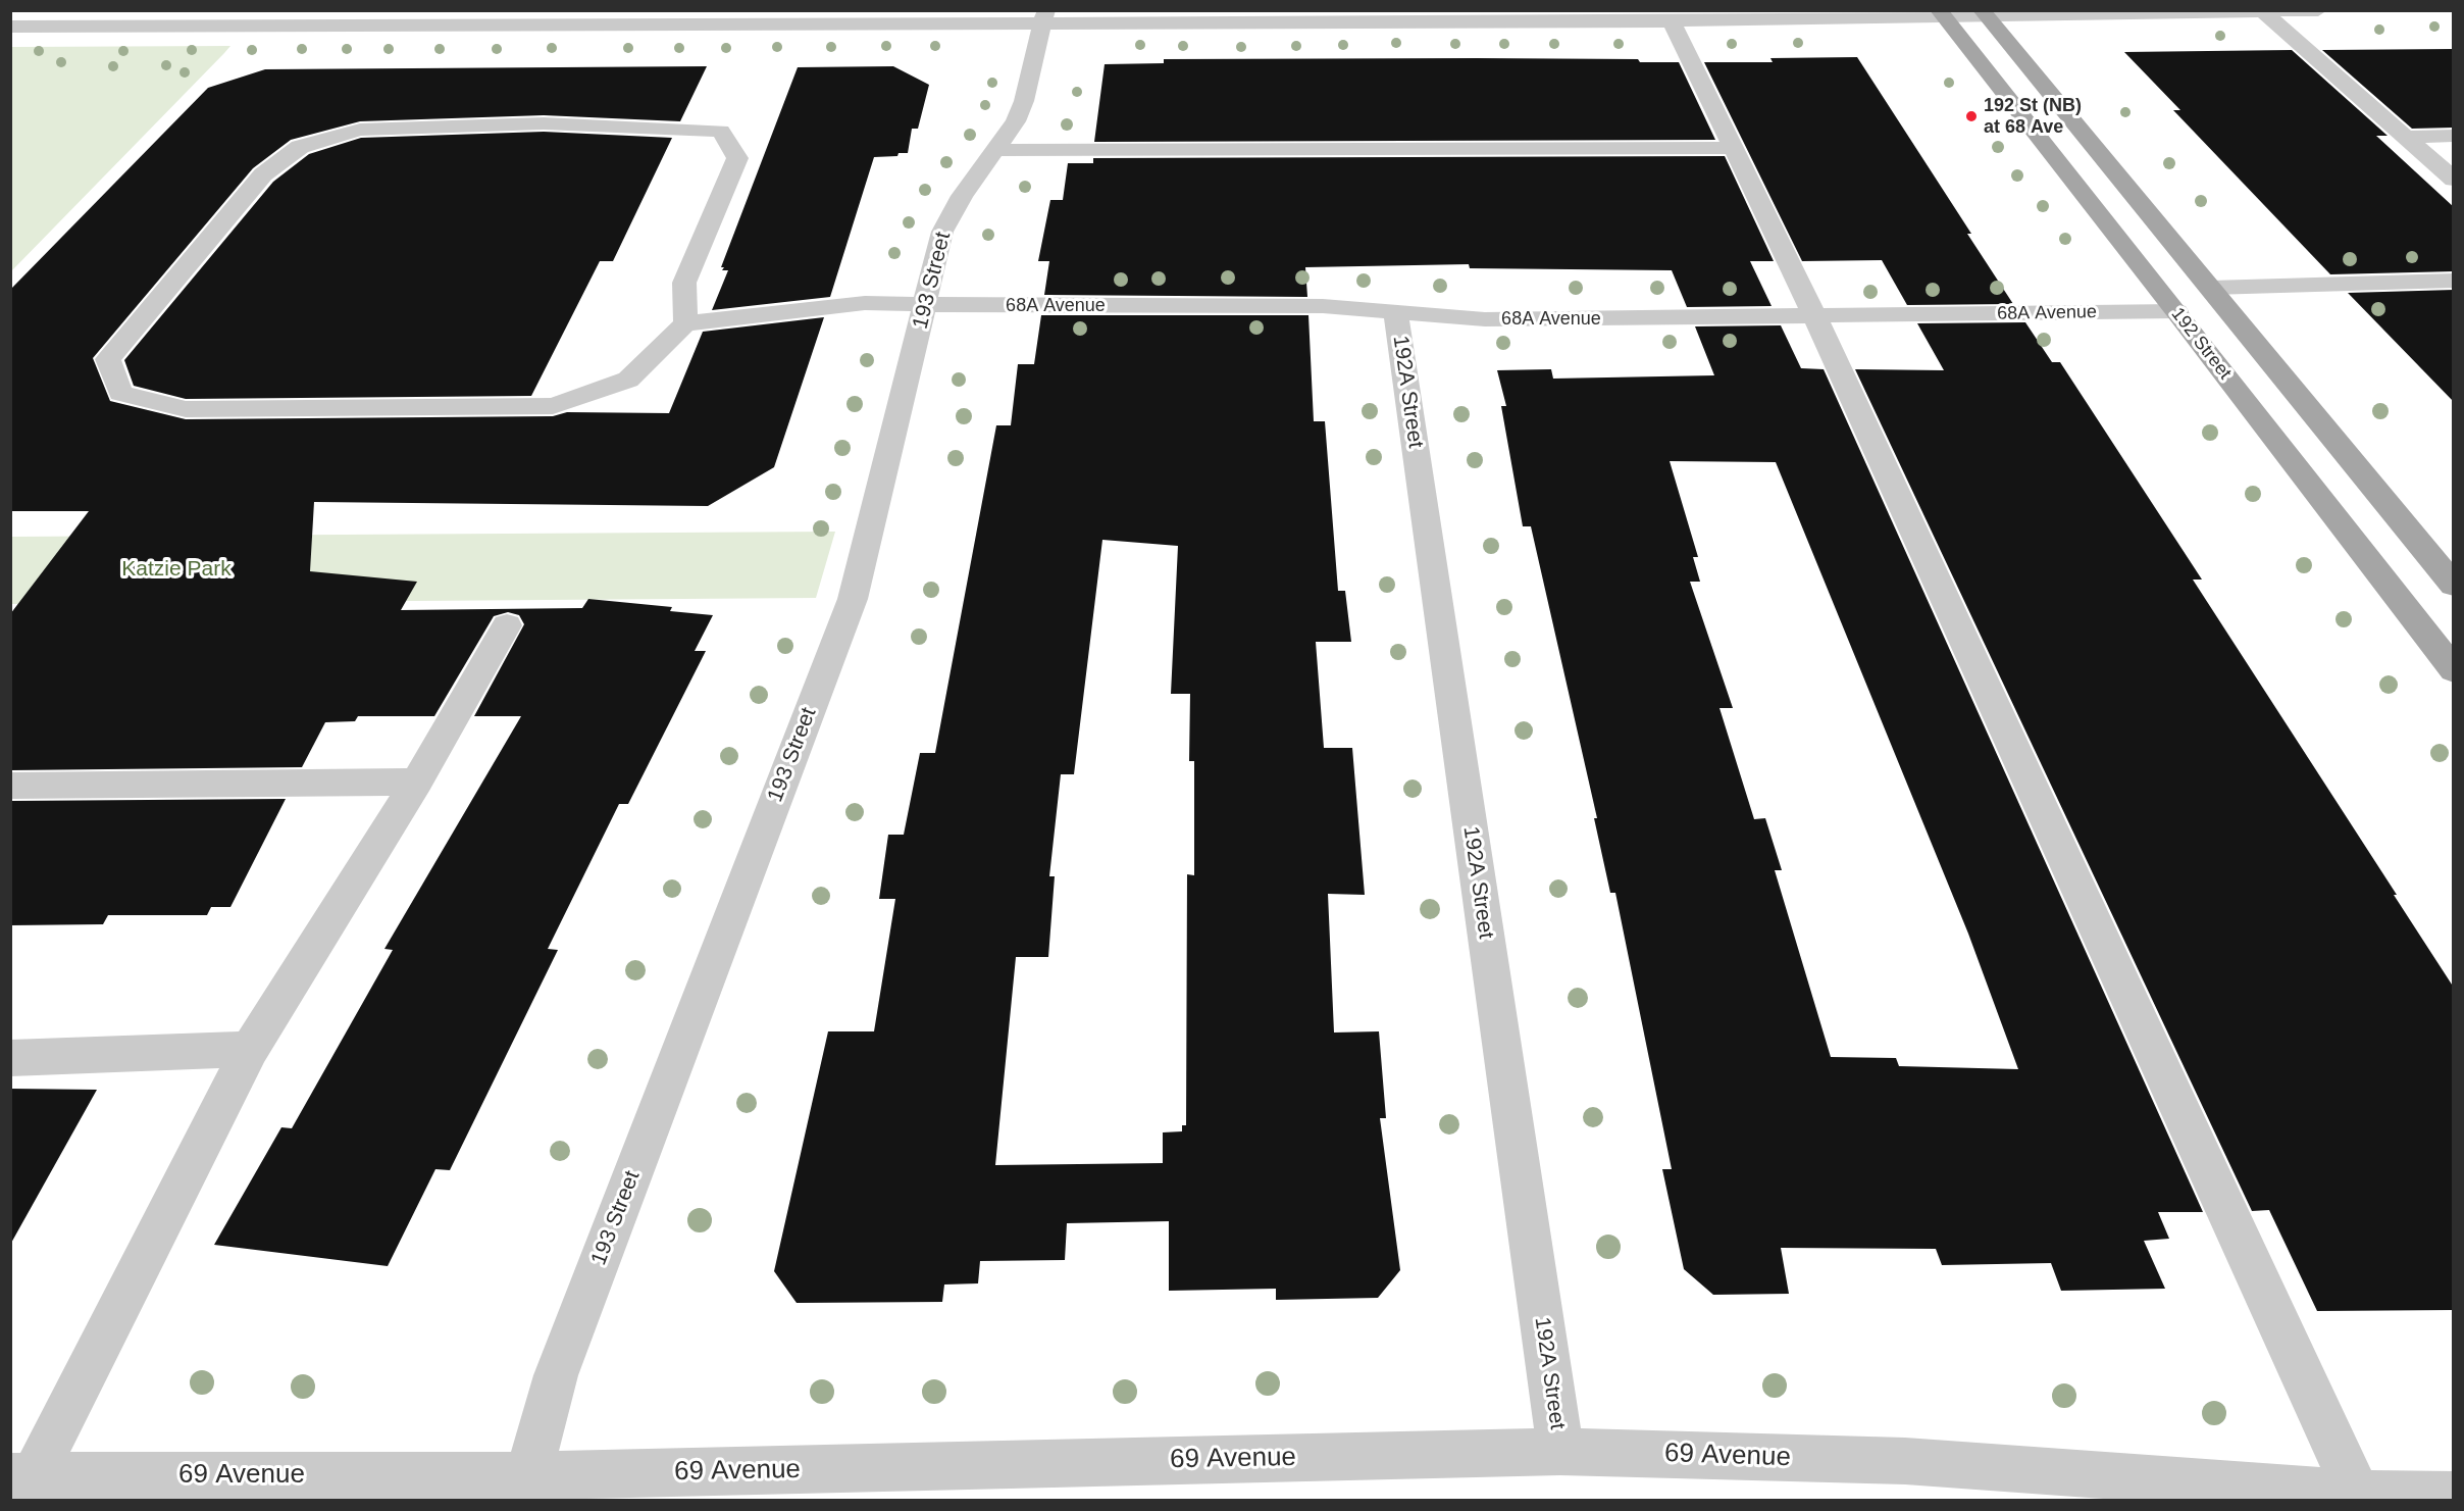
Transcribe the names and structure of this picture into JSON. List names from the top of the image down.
{
  "streets": {
    "main road": ["192 Street"],
    "street": [
      "193 Street",
      "68A Avenue",
      "192A Street",
      "69 Avenue"
    ]
  },
  "crossings": [
    ["193 Street", "68A Avenue"],
    ["193 Street", "69 Avenue"],
    ["68A Avenue", "192 Street"],
    ["68A Avenue", "192A Street"],
    ["192A Street", "69 Avenue"]
  ],
  "parks": ["Katzie Park"],
  "places": ["192 St (NB) at 68 Ave"]
}
